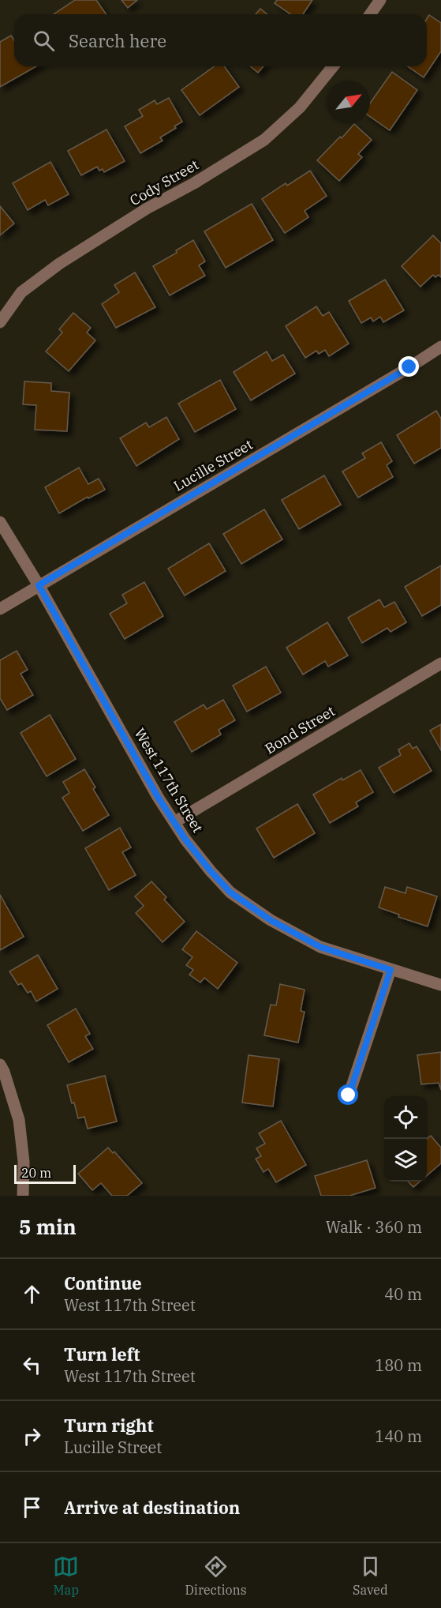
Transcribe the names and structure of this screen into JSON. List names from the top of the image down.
{
  "streets": {
    "street": [
      "Cody Street",
      "Lucille Street",
      "Bond Street",
      "West 117th Street"
    ]
  },
  "crossings": [
    ["Lucille Street", "West 117th Street"],
    ["Bond Street", "West 117th Street"]
  ],
  "scale_bar": "20 m",
  "north": "top right",
  "page": {
    "search": "Search here",
    "scale": "20 m",
    "heading": ["5 min", "Walk · 360 m"],
    "list": [
      ["Continue", "West 117th Street", "40 m"],
      ["Turn left", "West 117th Street", "180 m"],
      ["Turn right", "Lucille Street", "140 m"],
      "Arrive at destination"
    ],
    "nav": ["Map", "Directions", "Saved"]
  }
}
